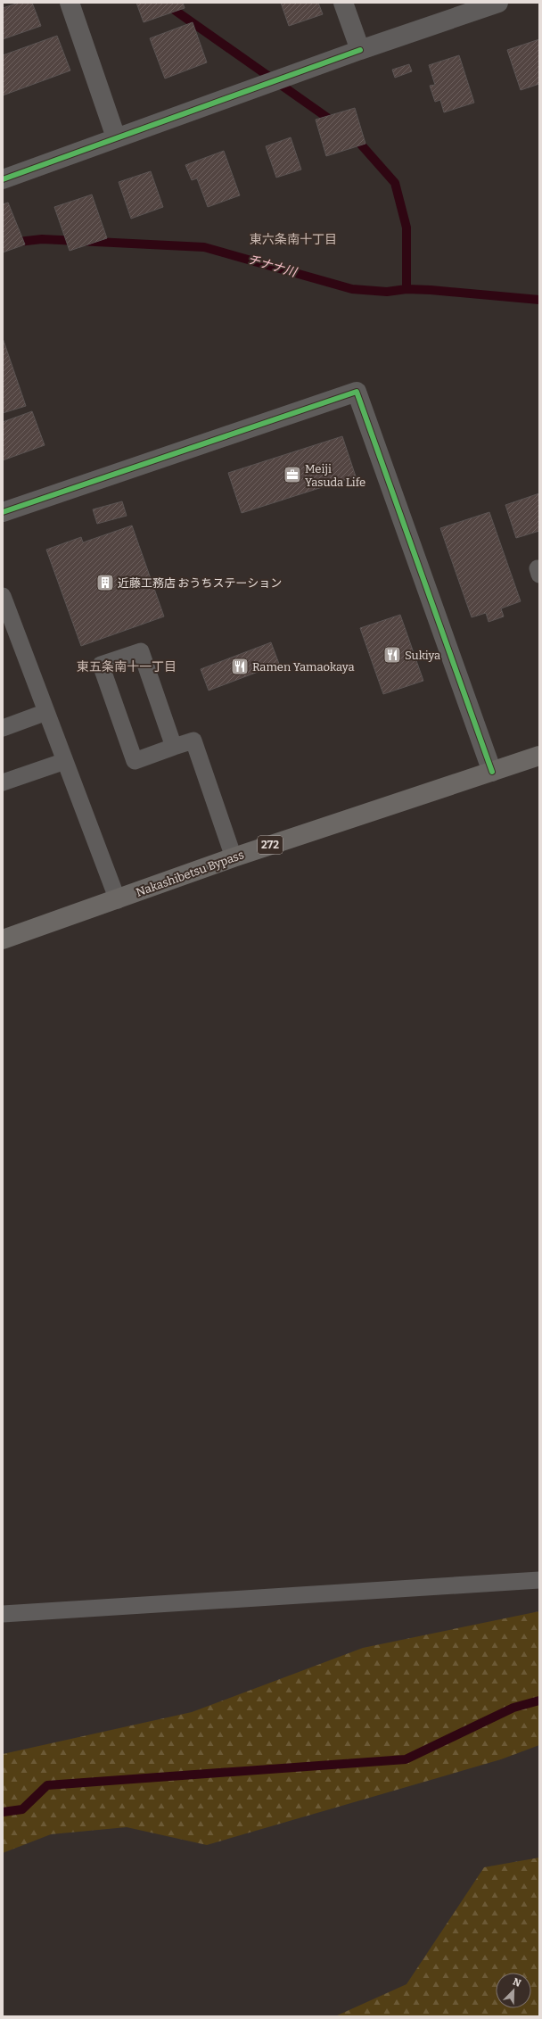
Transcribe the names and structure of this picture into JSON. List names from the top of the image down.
{
  "streets": {
    "highway": ["272", "Nakashibetsu Bypass"]
  },
  "districts": ["東六条南十丁目", "東五条南十一丁目"],
  "water": ["チナナ川"],
  "places": {
    "office": ["Meiji Yasuda Life"],
    "building": ["近藤工務店 おうちステーション"],
    "restaurant": ["Sukiya", "Ramen Yamaokaya"]
  },
  "north": "top right"
}
